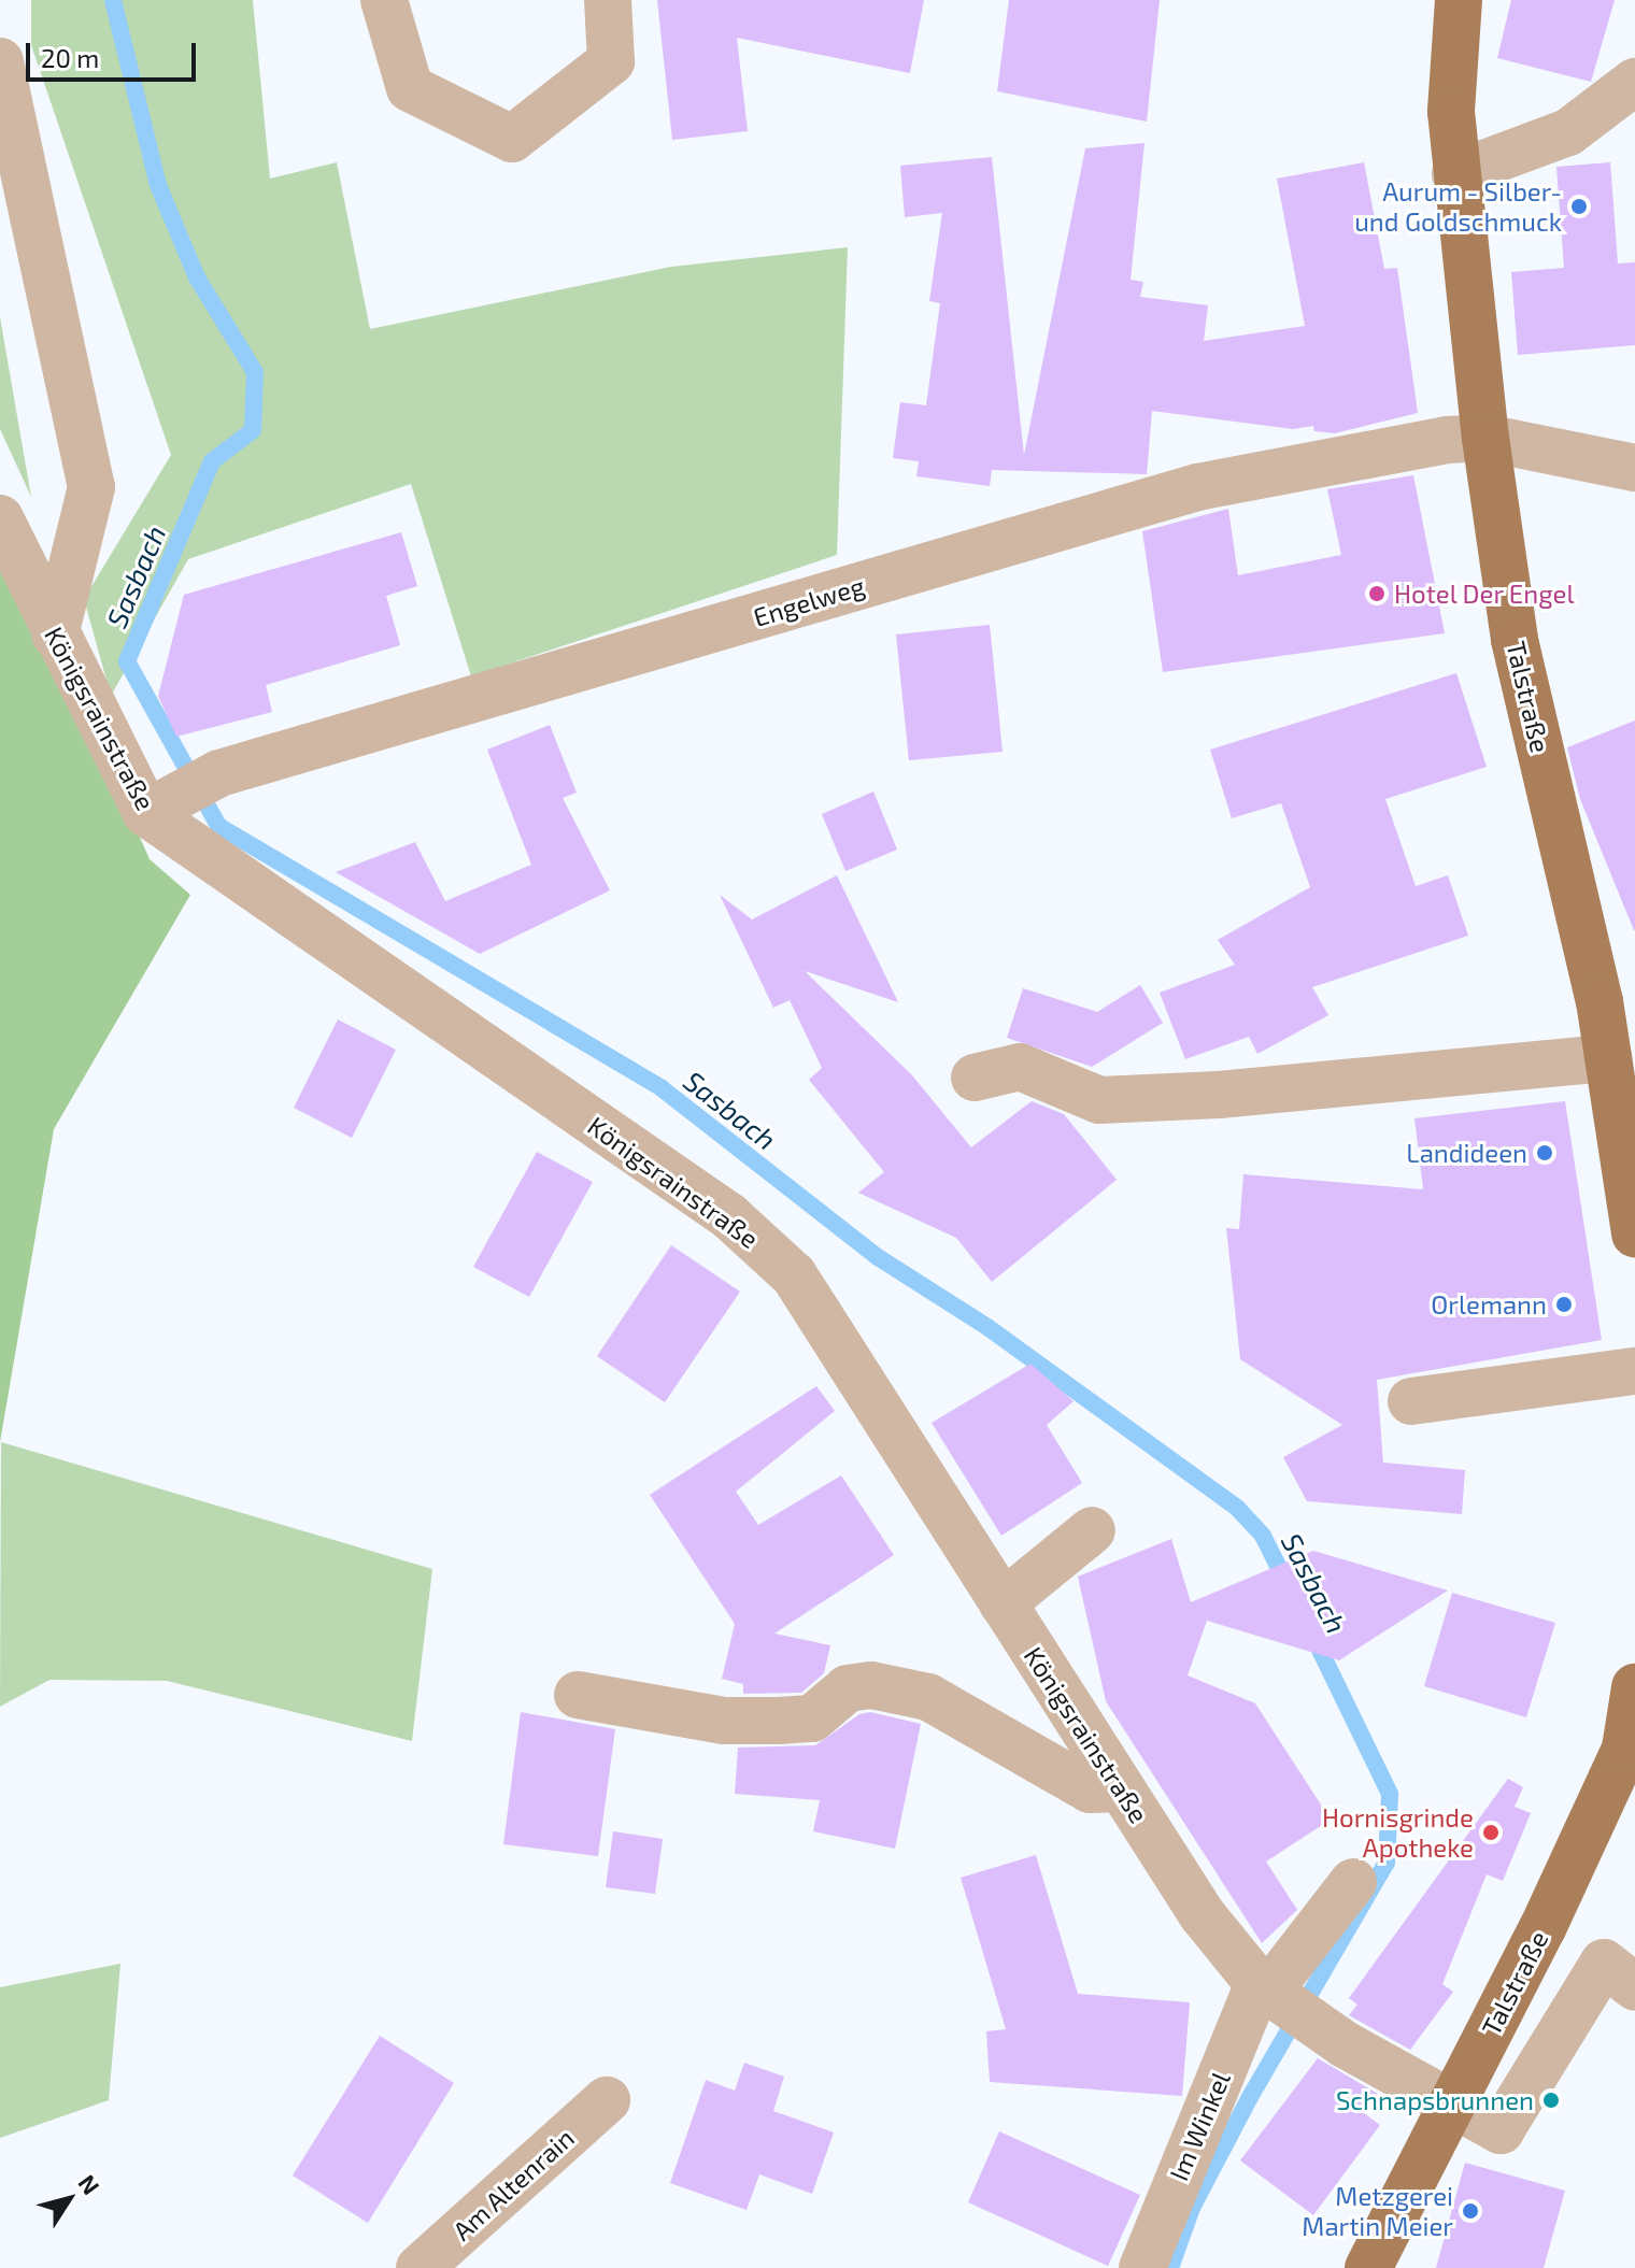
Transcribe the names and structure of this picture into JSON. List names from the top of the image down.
{
  "streets": {
    "main road": ["Talstraße"],
    "street": [
      "Engelweg",
      "Königsrainstraße",
      "Im Winkel",
      "Am Altenrain"
    ]
  },
  "crossings": [
    ["Engelweg", "Talstraße"],
    ["Engelweg", "Königsrainstraße"],
    ["Talstraße", "Königsrainstraße"],
    ["Königsrainstraße", "Im Winkel"]
  ],
  "water": ["Sasbach"],
  "places": [
    "Aurum - Silber- und Goldschmuck",
    "Hotel Der Engel",
    "Landideen",
    "Orlemann",
    "Hornisgrinde Apotheke",
    "Schnapsbrunnen",
    "Metzgerei Martin Meier"
  ],
  "scale_bar": "20 m",
  "north": "top right"
}
